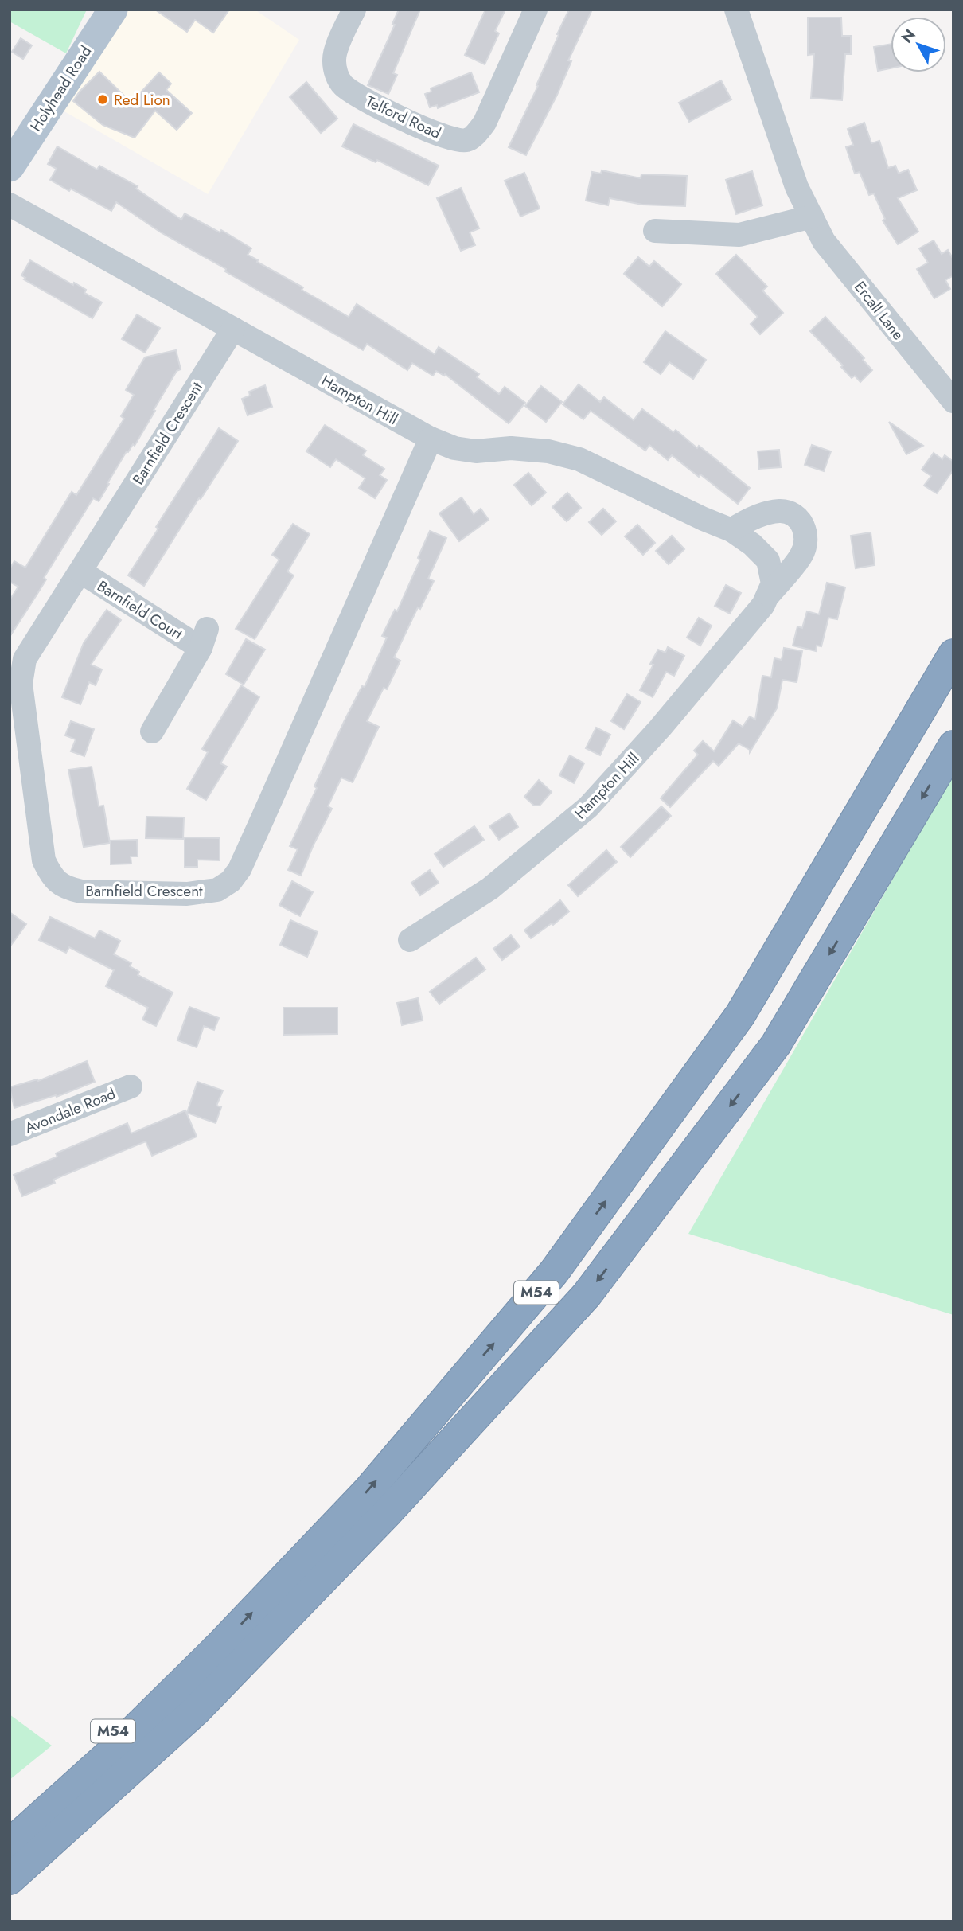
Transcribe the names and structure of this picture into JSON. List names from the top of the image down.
{
  "streets": {
    "highway": ["M54"],
    "main road": ["Holyhead Road"],
    "street": [
      "Telford Road",
      "Ercall Lane",
      "Hampton Hill",
      "Barnfield Crescent",
      "Barnfield Court",
      "Avondale Road"
    ]
  },
  "crossings": [
    ["Hampton Hill", "Barnfield Crescent"],
    ["Barnfield Crescent", "Barnfield Court"]
  ],
  "places": ["Red Lion"],
  "north": "top left"
}
